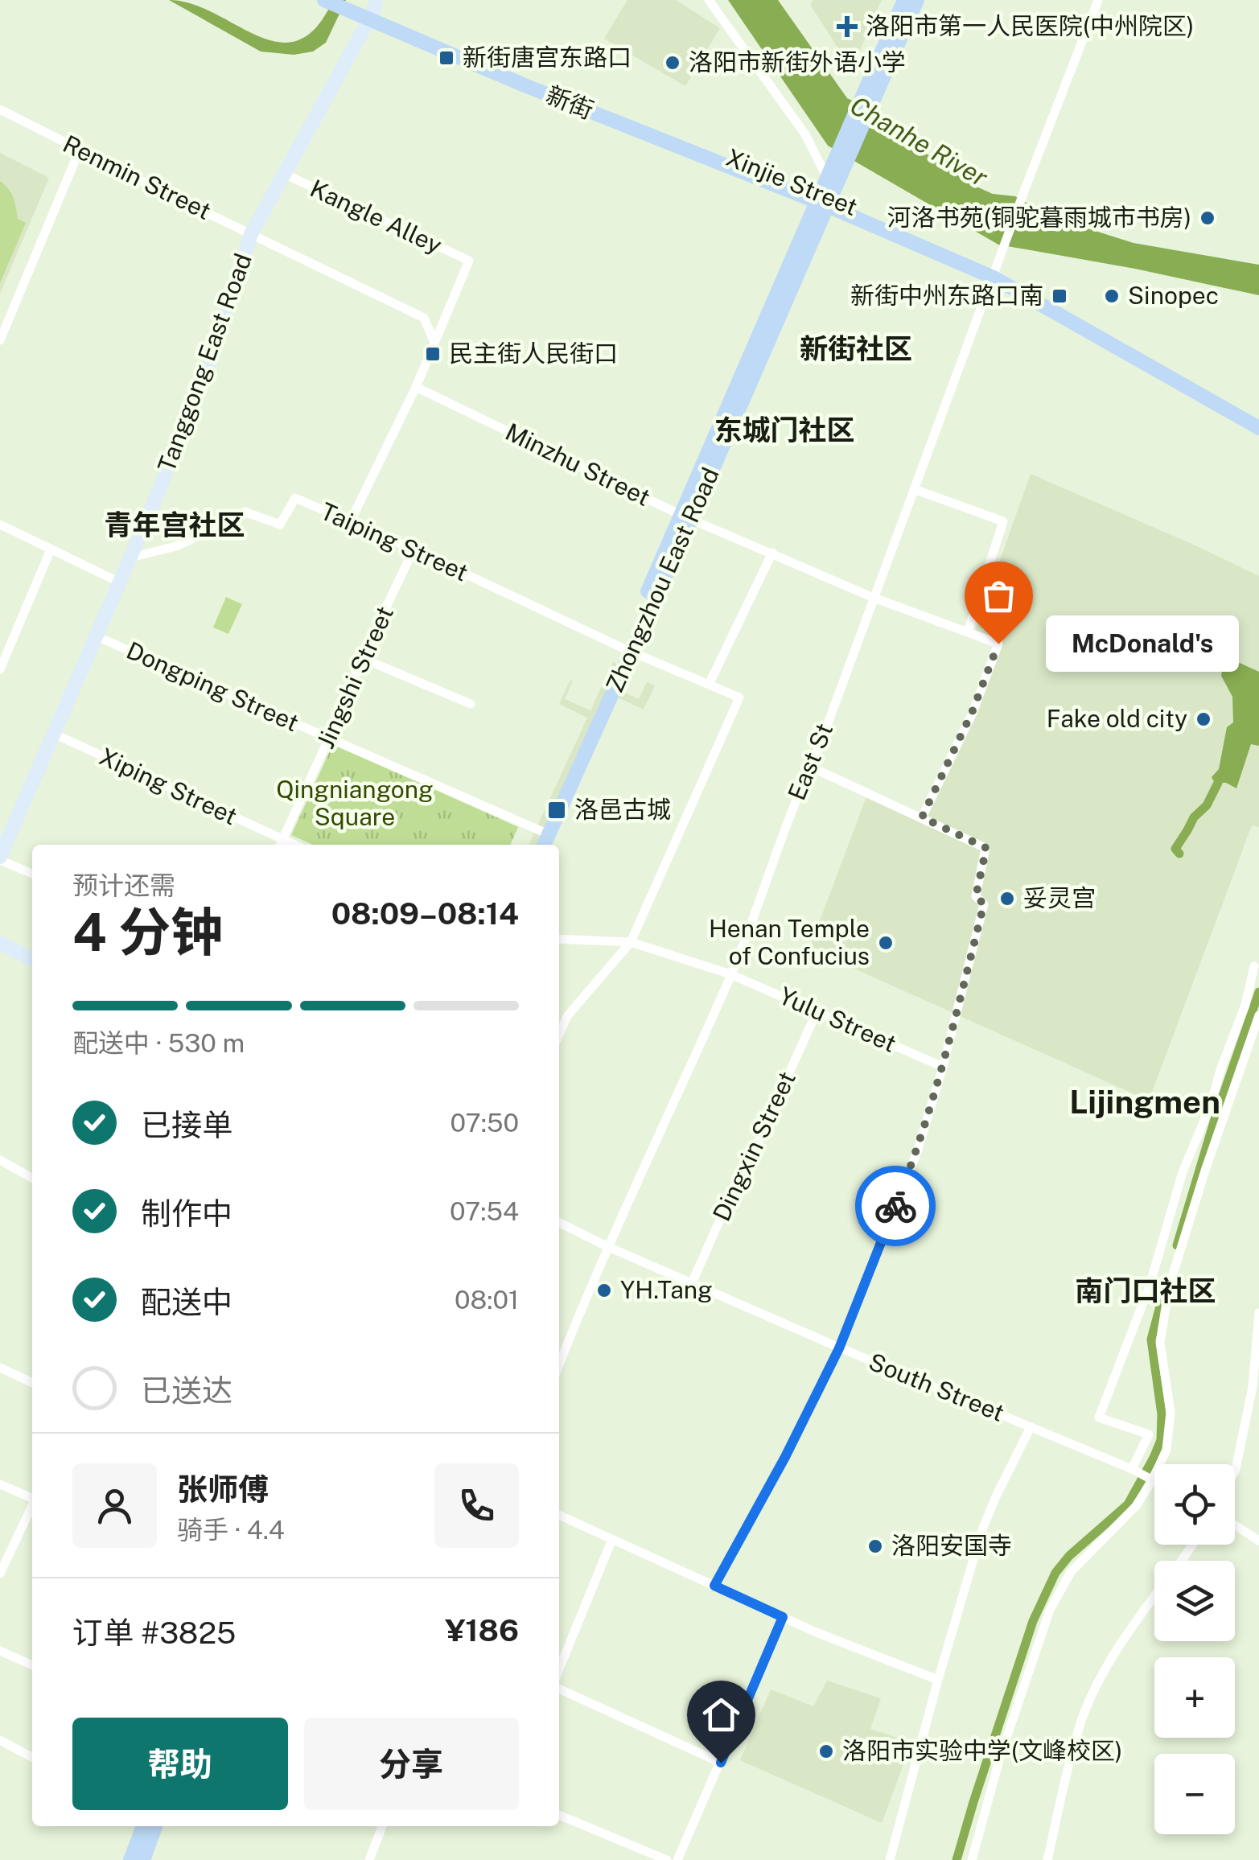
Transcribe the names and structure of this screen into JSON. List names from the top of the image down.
{
  "streets": {
    "main road": ["Xinjie Street", "Zhongzhou East Road"],
    "street": [
      "Renmin Street",
      "Kangle Alley",
      "Tanggong East Road",
      "Minzhu Street",
      "Taiping Street",
      "Jingshi Street",
      "Dongping Street",
      "East St",
      "Xiping Street",
      "Yulu Street",
      "Dingxin Street",
      "South Street"
    ]
  },
  "crossings": [
    ["Renmin Street", "Kangle Alley"],
    ["Renmin Street", "Tanggong East Road"],
    ["Xinjie Street", "Tanggong East Road"],
    ["Xinjie Street", "Zhongzhou East Road"],
    ["Xinjie Street", "East St"],
    ["Kangle Alley", "Tanggong East Road"],
    ["Tanggong East Road", "Taiping Street"],
    ["Tanggong East Road", "Dongping Street"],
    ["Tanggong East Road", "Xiping Street"],
    ["Minzhu Street", "Zhongzhou East Road"],
    ["Minzhu Street", "East St"],
    ["Taiping Street", "Zhongzhou East Road"],
    ["Taiping Street", "Jingshi Street"],
    ["Taiping Street", "Yulu Street"],
    ["Zhongzhou East Road", "Dongping Street"],
    ["Jingshi Street", "Dongping Street"],
    ["Jingshi Street", "Xiping Street"],
    ["East St", "Yulu Street"],
    ["East St", "South Street"],
    ["Yulu Street", "Dingxin Street"],
    ["Dingxin Street", "South Street"]
  ],
  "districts": [
    "新街社区",
    "东城门社区",
    "青年宫社区",
    "Lijingmen",
    "南门口社区"
  ],
  "water": ["Chanhe River"],
  "parks": ["Qingniangong Square"],
  "places": {
    "health": ["洛阳市第一人民医院(中州院区)"],
    "transit": [
      "新街唐宫东路口",
      "新街中州东路口南",
      "民主街人民街口",
      "洛邑古城"
    ],
    "other": [
      "洛阳市新街外语小学",
      "河洛书苑(铜驼暮雨城市书房)",
      "Sinopec",
      "McDonald's",
      "Fake old city",
      "妥灵宫",
      "Henan Temple of Confucius",
      "YH.Tang",
      "洛阳安国寺",
      "洛阳市实验中学(文峰校区)"
    ]
  },
  "page": {
    "bubble": "McDonald's",
    "heading": ["4 分钟", "预计还需", "08:09–08:14"],
    "panel": [
      "张师傅",
      "骑手 · 4.4",
      "订单 #3825",
      "¥186"
    ],
    "bar": "配送中 · 530 m",
    "list": [
      ["已接单", "07:50"],
      ["制作中", "07:54"],
      ["配送中", "08:01"],
      "已送达"
    ],
    "map_buttons": ["+", "−"],
    "buttons": ["帮助", "分享"]
  }
}
